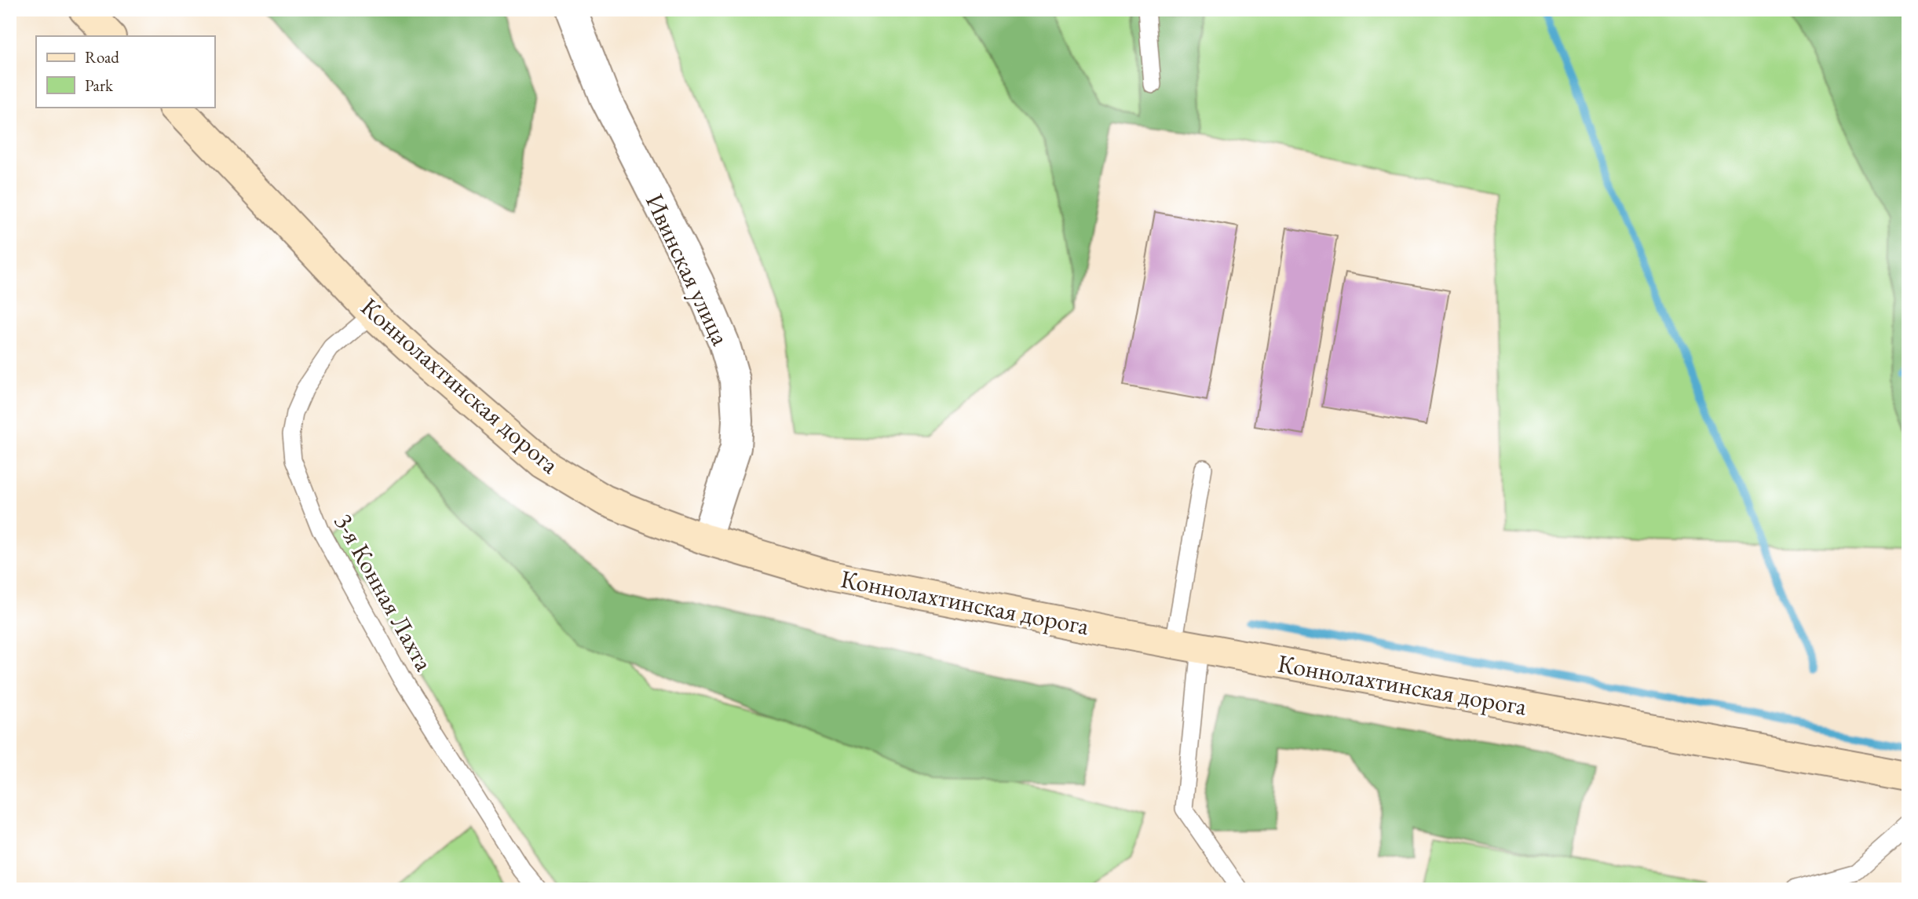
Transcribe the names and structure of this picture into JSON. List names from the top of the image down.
{
  "streets": {
    "main road": ["Коннолахтинская дорога"],
    "street": ["Ивинская улица"],
    "lane": ["3-я Конная Лахта"]
  },
  "crossings": [
    ["Ивинская улица", "Коннолахтинская дорога"],
    ["Коннолахтинская дорога", "3-я Конная Лахта"]
  ],
  "legend": ["Road", "Park"]
}
